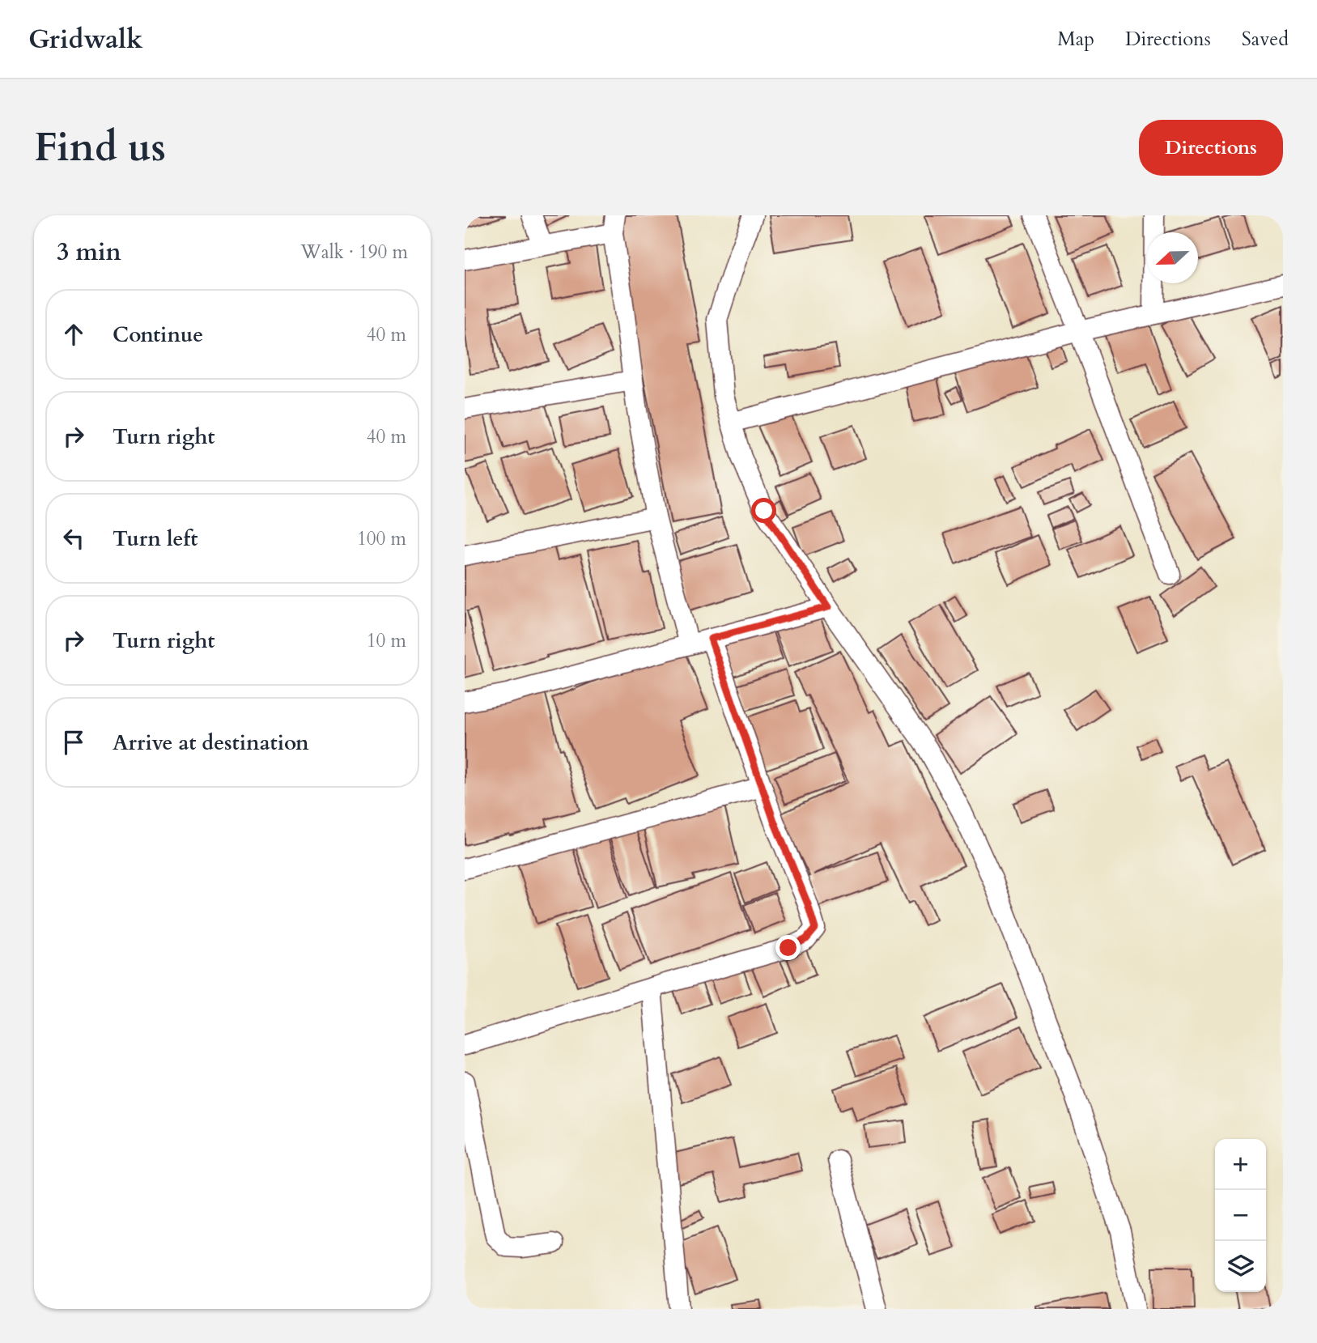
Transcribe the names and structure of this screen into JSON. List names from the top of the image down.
{
  "north": "left",
  "page": {
    "header": "Gridwalk",
    "nav": ["Map", "Directions", "Saved"],
    "buttons": "Directions",
    "title": "Find us",
    "heading": ["3 min", "Walk · 190 m"],
    "list": [
      ["Continue", "40 m"],
      ["Turn right", "40 m"],
      ["Turn left", "100 m"],
      ["Turn right", "10 m"],
      "Arrive at destination"
    ],
    "map_buttons": ["+", "−"]
  }
}
